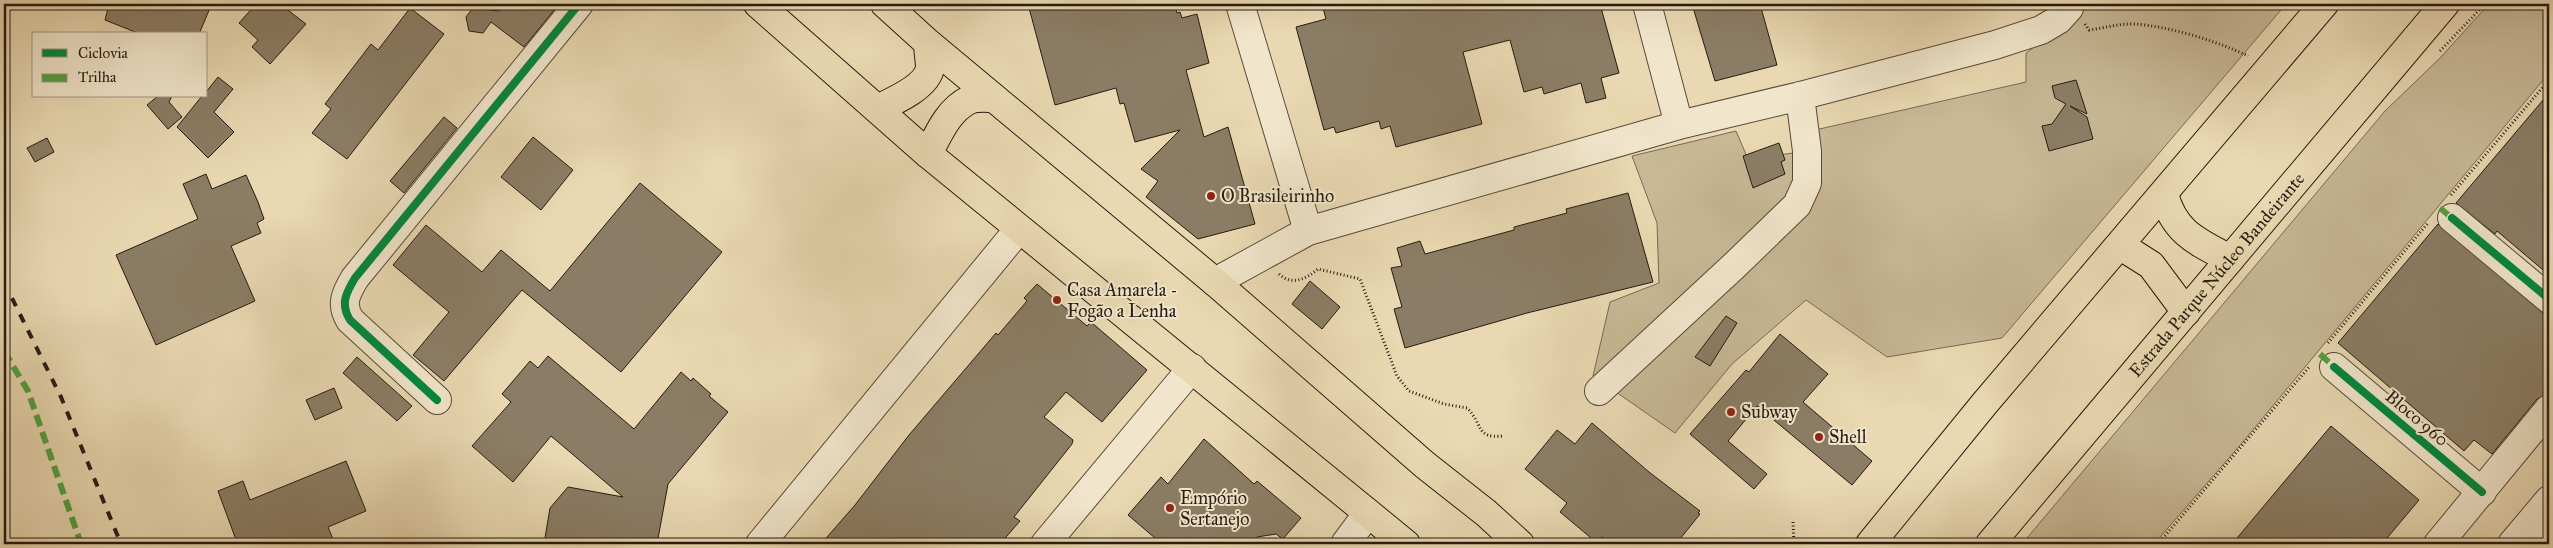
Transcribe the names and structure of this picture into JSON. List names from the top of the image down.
{
  "streets": {
    "main road": ["Estrada Parque Núcleo Bandeirante"],
    "street": ["Bloco 960"]
  },
  "places": [
    "O Brasileirinho",
    "Casa Amarela - Fogão a Lenha",
    "Subway",
    "Shell",
    "Empório Sertanejo"
  ],
  "legend": ["Ciclovia", "Trilha"]
}
